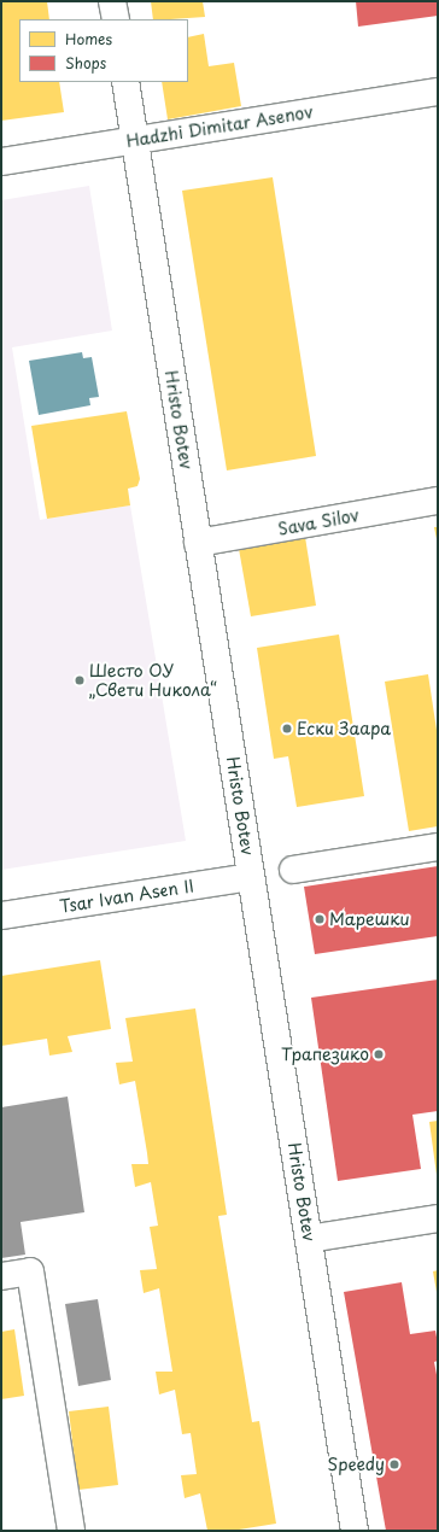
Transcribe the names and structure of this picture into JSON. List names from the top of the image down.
{
  "streets": {
    "street": [
      "Hadzhi Dimitar Asenov",
      "Hristo Botev",
      "Sava Silov",
      "Tsar Ivan Asen II"
    ]
  },
  "crossings": [
    ["Hadzhi Dimitar Asenov", "Hristo Botev"],
    ["Hristo Botev", "Sava Silov"],
    ["Hristo Botev", "Tsar Ivan Asen II"]
  ],
  "places": [
    "Шесто ОУ „Свети Никола“",
    "Ески Заара",
    "Марешки",
    "Трапезико",
    "Speedy"
  ],
  "legend": ["Homes", "Shops"]
}
